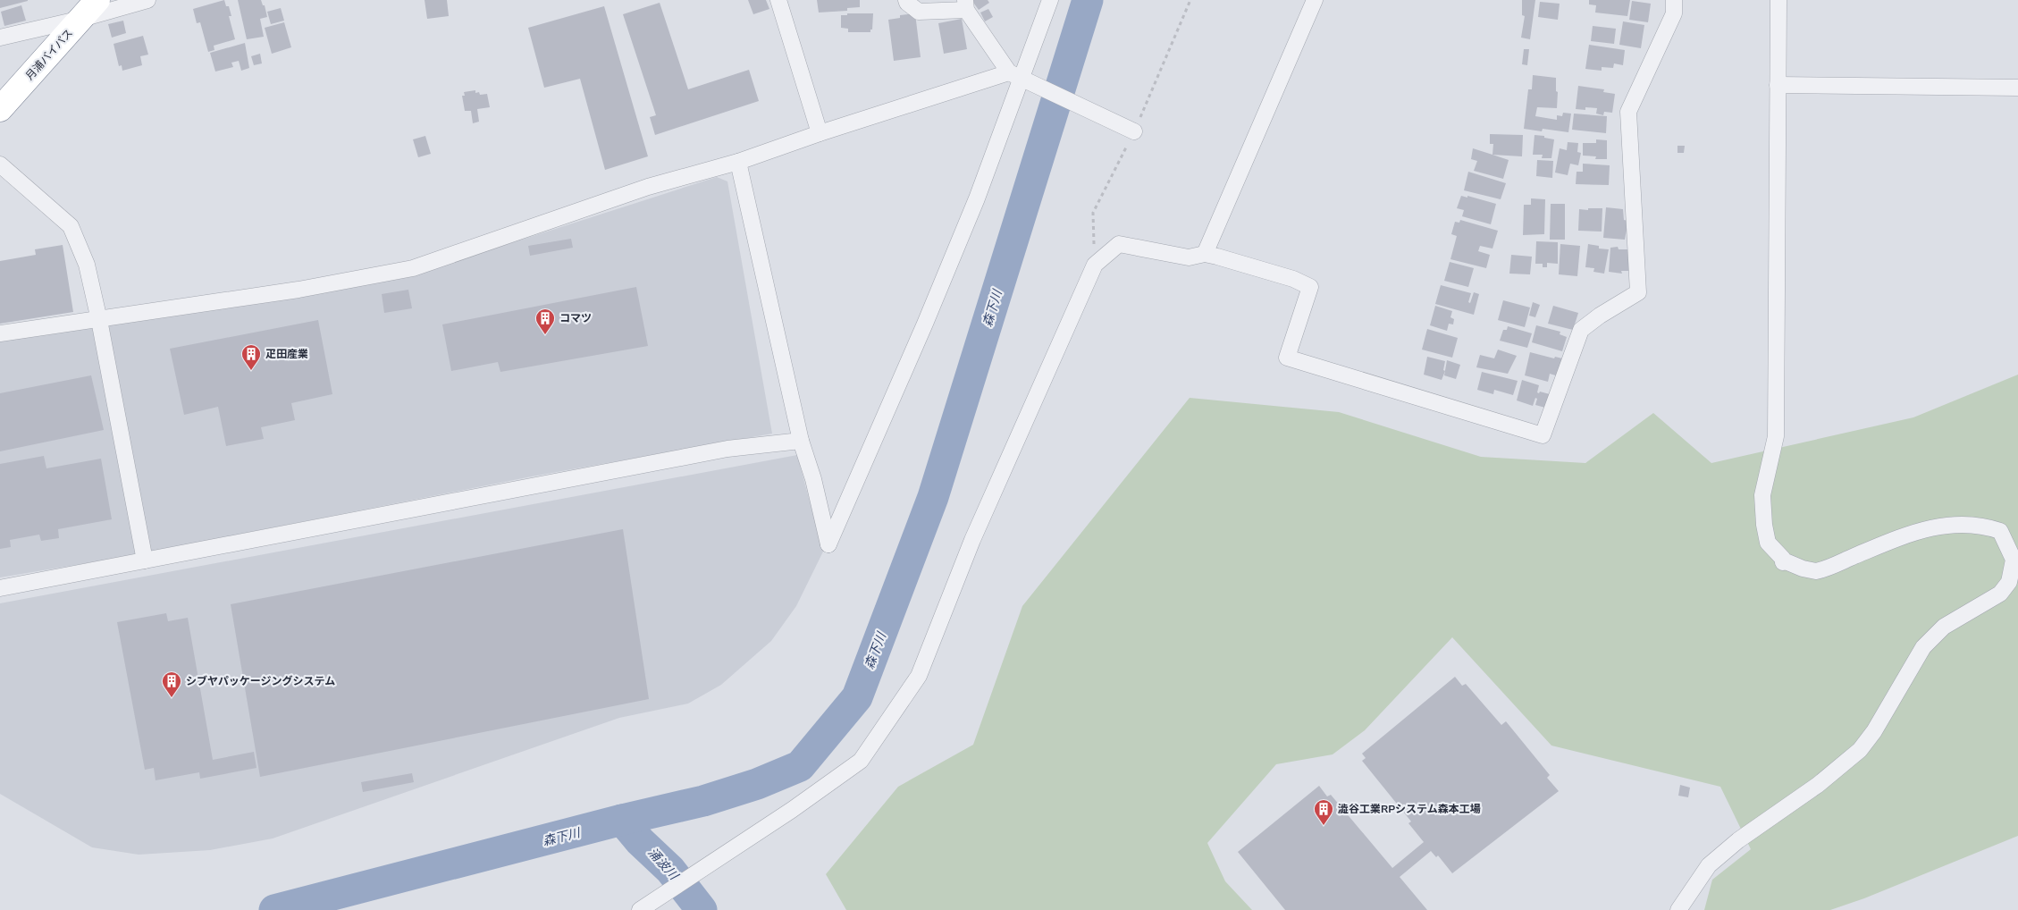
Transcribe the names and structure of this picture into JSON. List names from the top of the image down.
{
  "streets": {
    "highway": ["月浦バイパス"]
  },
  "water": ["森下川", "涌波川"],
  "places": {
    "building": [
      "コマツ",
      "疋田産業",
      "シブヤパッケージングシステム",
      "澁谷工業RPシステム森本工場"
    ]
  }
}
